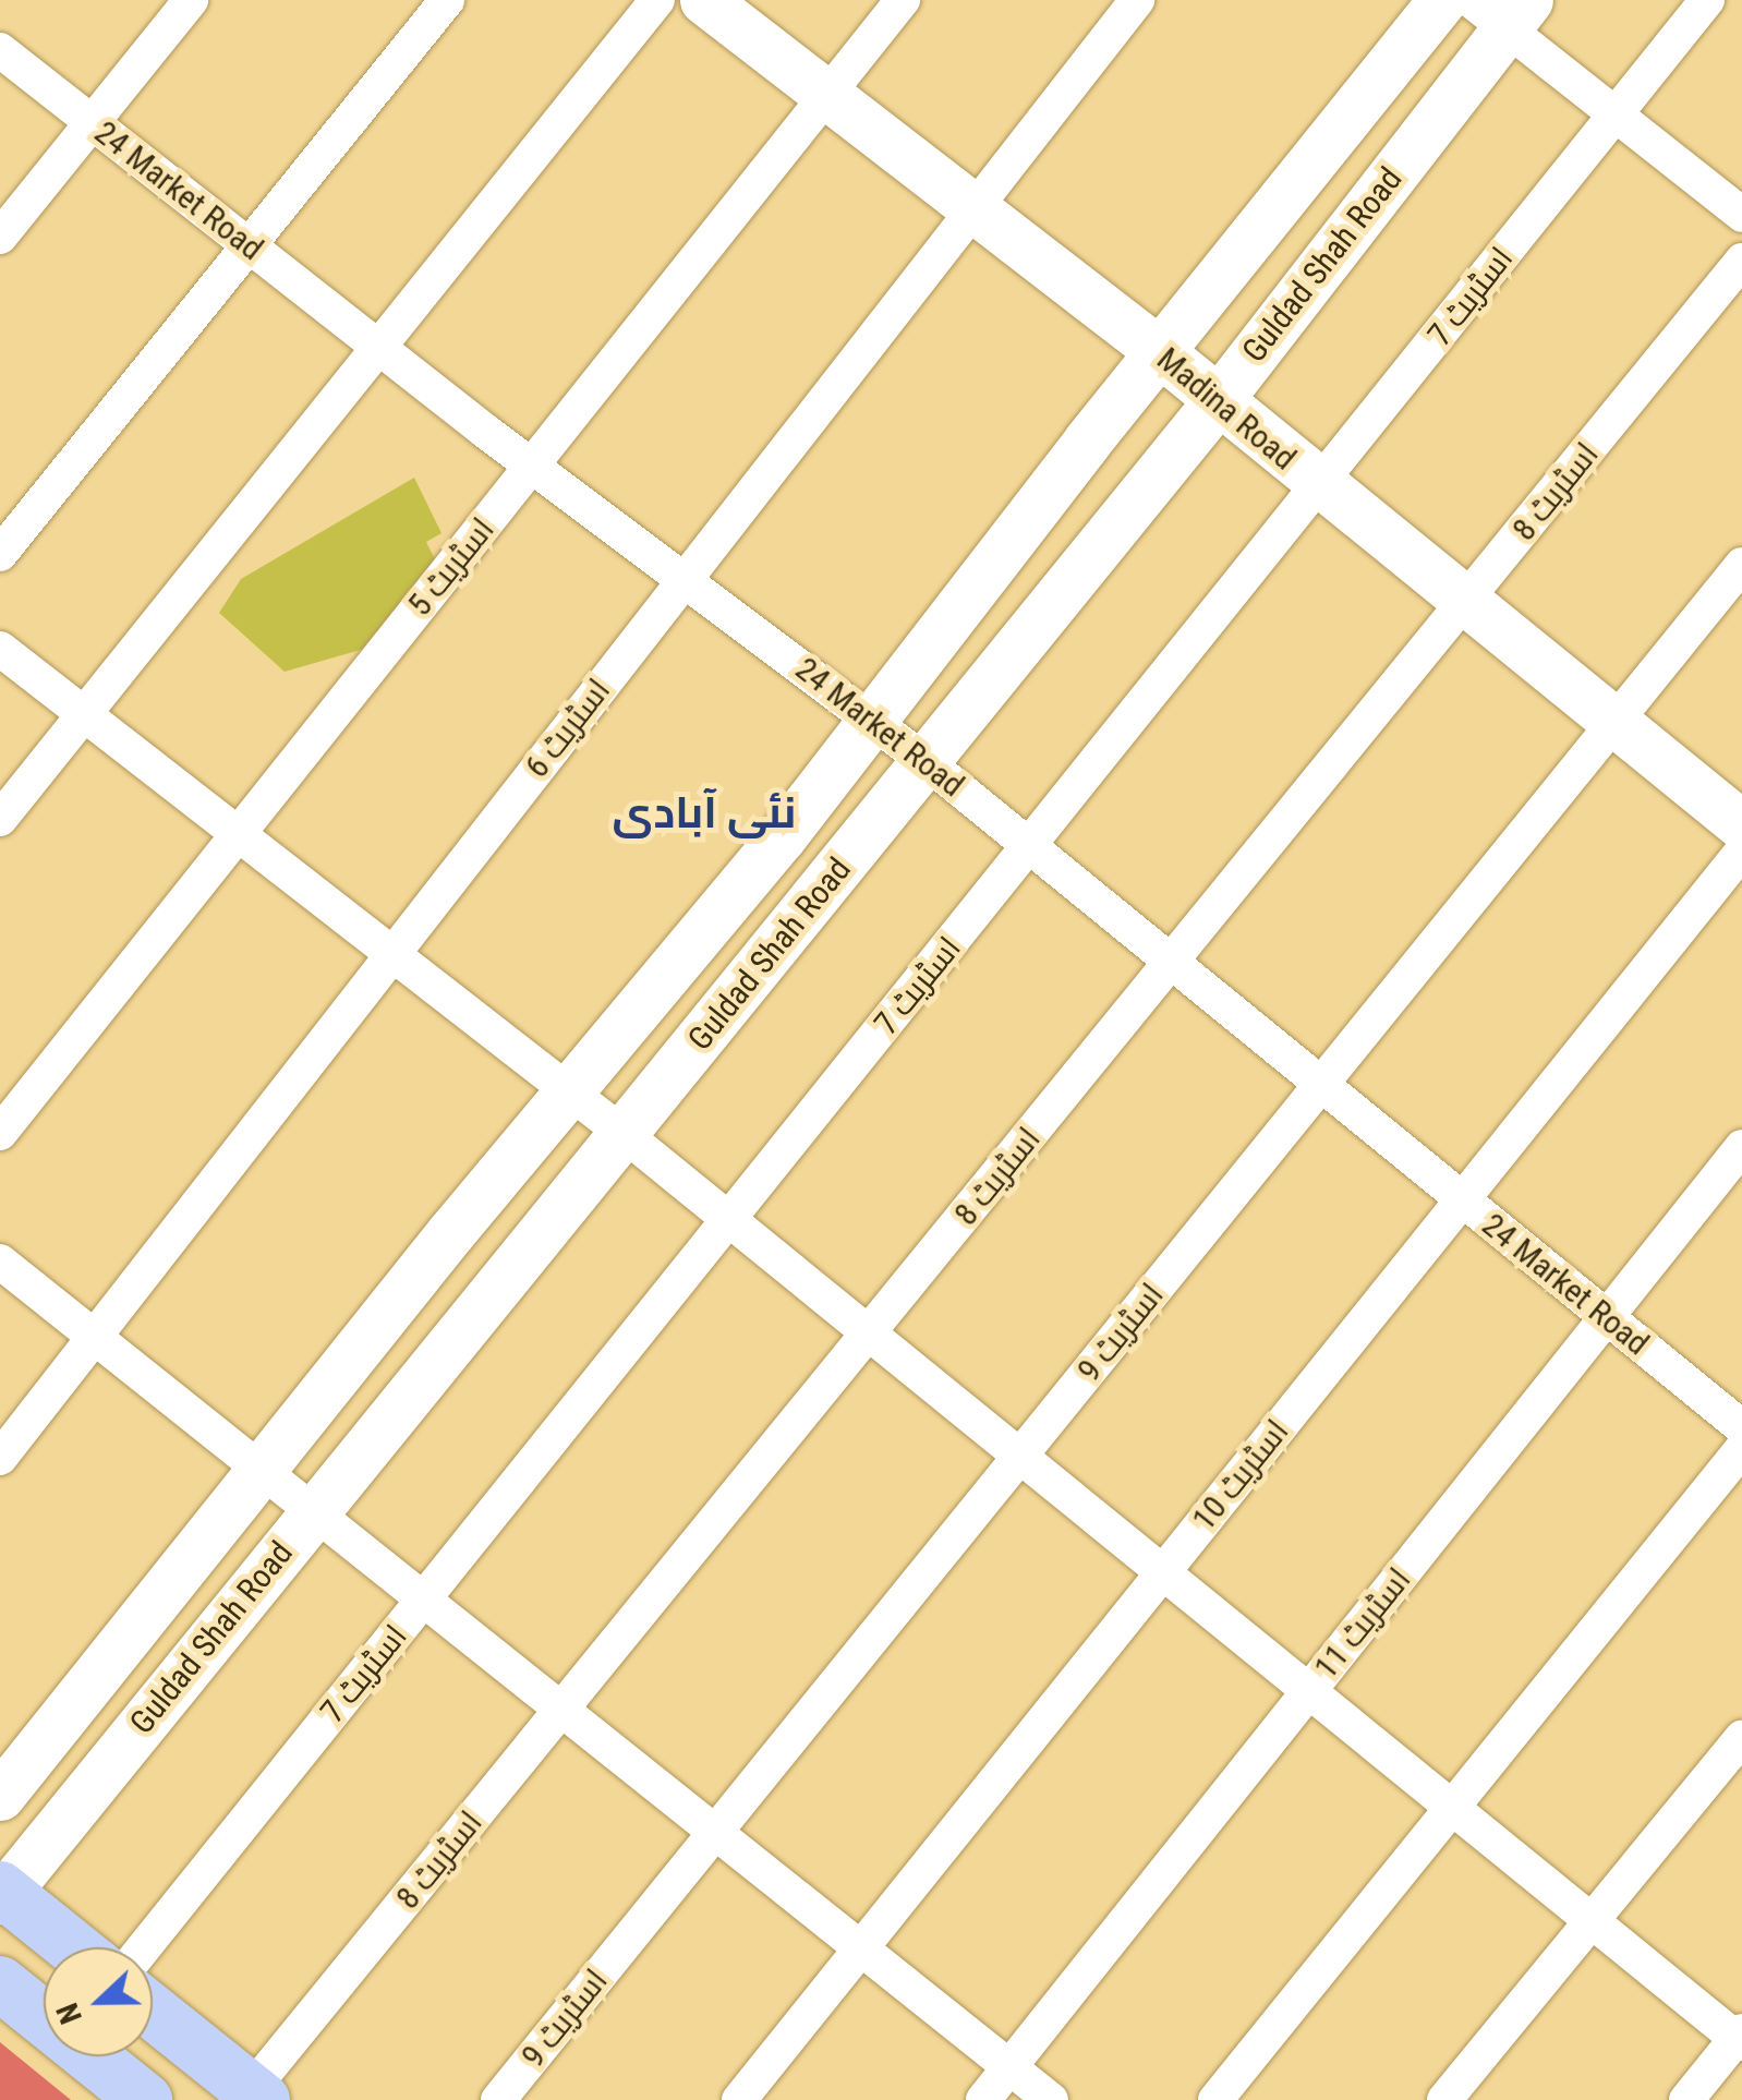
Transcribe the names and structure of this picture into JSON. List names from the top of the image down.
{
  "streets": {
    "street": [
      "24 Market Road",
      "Guldad Shah Road",
      "اسٹریٹ 7",
      "Madina Road",
      "اسٹریٹ 8",
      "اسٹریٹ 5",
      "اسٹریٹ 6",
      "اسٹریٹ 9",
      "اسٹریٹ 10",
      "اسٹریٹ 11"
    ]
  },
  "crossings": [
    ["24 Market Road", "Guldad Shah Road"],
    ["24 Market Road", "اسٹریٹ 7"],
    ["24 Market Road", "اسٹریٹ 8"],
    ["24 Market Road", "اسٹریٹ 5"],
    ["24 Market Road", "اسٹریٹ 6"],
    ["24 Market Road", "اسٹریٹ 9"],
    ["24 Market Road", "اسٹریٹ 10"],
    ["24 Market Road", "اسٹریٹ 11"],
    ["Guldad Shah Road", "Madina Road"],
    ["اسٹریٹ 7", "Madina Road"],
    ["Madina Road", "اسٹریٹ 8"],
    ["Madina Road", "اسٹریٹ 5"],
    ["Madina Road", "اسٹریٹ 6"],
    ["Madina Road", "اسٹریٹ 9"]
  ],
  "districts": ["نئی آبادی"],
  "north": "left"
}
